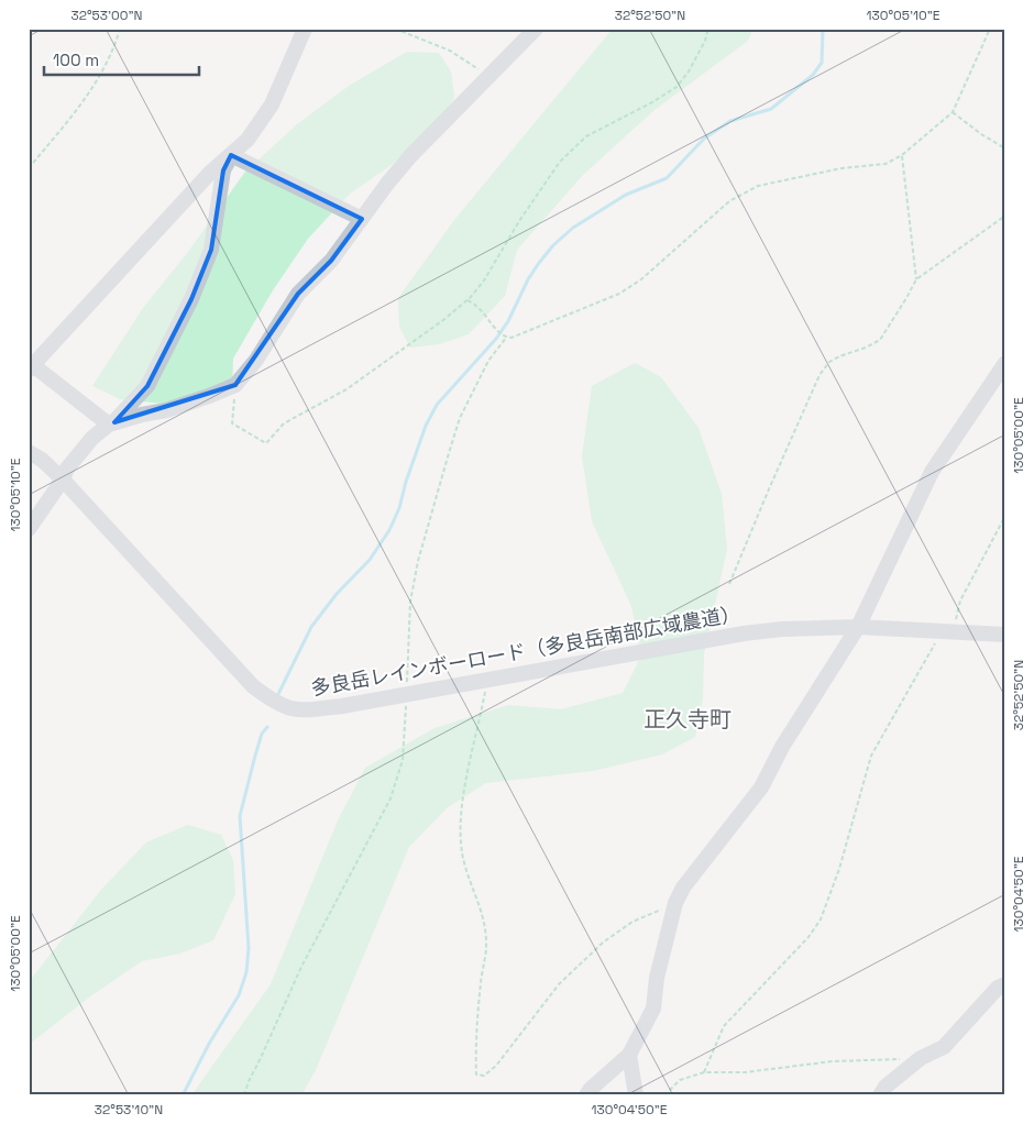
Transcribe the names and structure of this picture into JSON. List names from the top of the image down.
{
  "streets": {
    "street": ["多良岳レインボーロード（多良岳南部広域農道）"]
  },
  "districts": ["正久寺町"],
  "scale_bar": "100 m",
  "coordinates": [
    "32°53'00\"N",
    "32°52'50\"N",
    "130°05'10\"E",
    "130°05'00\"E",
    "130°04'50\"E",
    "32°53'10\"N"
  ]
}
